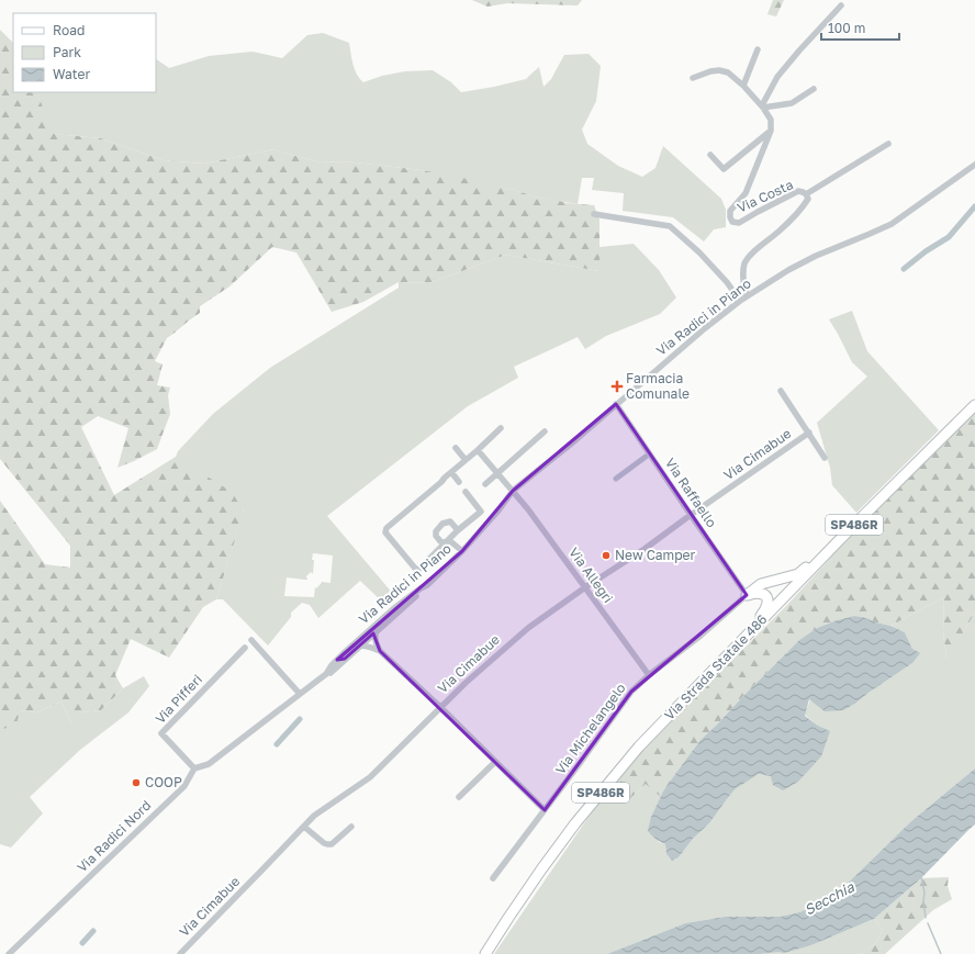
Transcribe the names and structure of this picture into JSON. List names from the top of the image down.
{
  "streets": {
    "main road": ["SP486R", "Via Strada Statale 486"],
    "street": [
      "Via Costa",
      "Via Radici in Piano",
      "Via Cimabue",
      "Via Raffaello",
      "Via Allegri",
      "Via Pifferi",
      "Via Michelangelo",
      "Via Radici Nord"
    ]
  },
  "crossings": [
    ["Via Costa", "Via Radici in Piano"],
    ["Via Radici in Piano", "Via Raffaello"],
    ["Via Radici in Piano", "Via Allegri"],
    ["Via Cimabue", "Via Raffaello"],
    ["Via Cimabue", "Via Allegri"],
    ["Via Raffaello", "Via Michelangelo"],
    ["Via Allegri", "Via Michelangelo"],
    ["Via Pifferi", "Via Radici Nord"]
  ],
  "water": ["Secchia"],
  "places": {
    "health": ["Farmacia Comunale"],
    "other": ["New Camper", "COOP"]
  },
  "legend": ["Road", "Park", "Water"],
  "scale_bar": "100 m"
}
